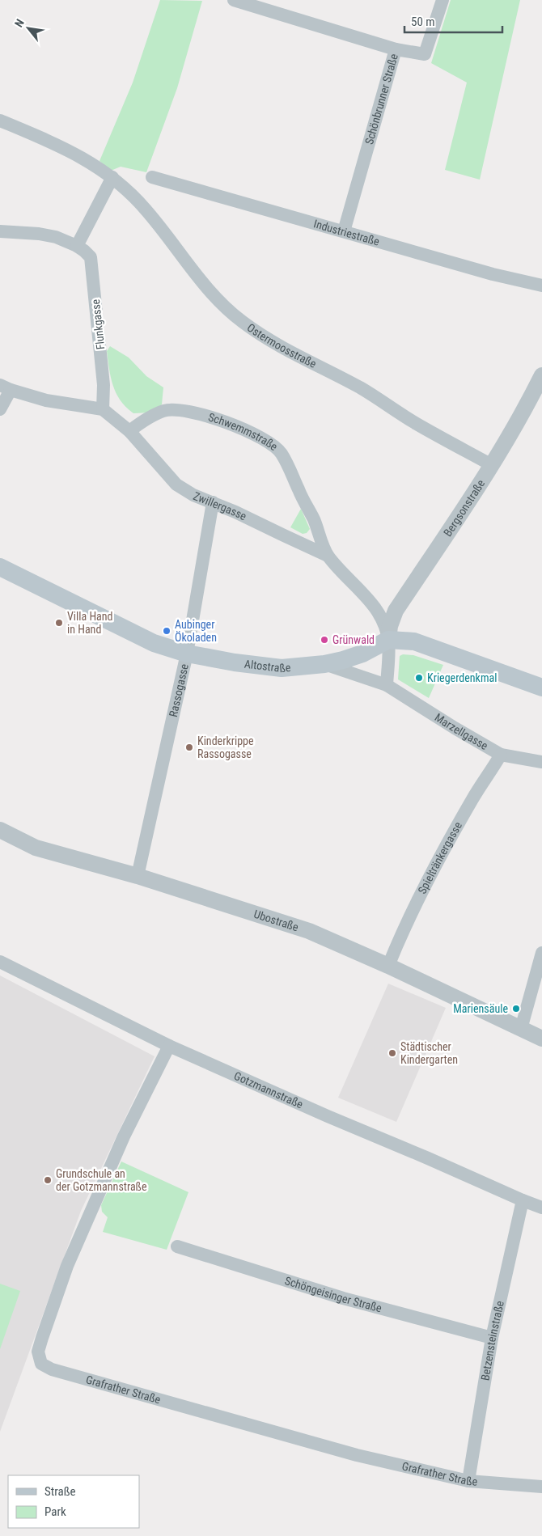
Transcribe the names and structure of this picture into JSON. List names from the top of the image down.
{
  "streets": {
    "main road": ["Altostraße"],
    "street": [
      "Schönbrunner Straße",
      "Industriestraße",
      "Flunkgasse",
      "Ostermoosstraße",
      "Schwemmstraße",
      "Zwillergasse",
      "Bergsonstraße",
      "Rassogasse",
      "Marzellgasse",
      "Spieltränkergasse",
      "Ubostraße",
      "Gotzmannstraße",
      "Schöngeisinger Straße",
      "Betzensteinstraße",
      "Grafrather Straße"
    ]
  },
  "crossings": [
    ["Schönbrunner Straße", "Industriestraße"],
    ["Ostermoosstraße", "Bergsonstraße"],
    ["Schwemmstraße", "Zwillergasse"],
    ["Schwemmstraße", "Bergsonstraße"],
    ["Schwemmstraße", "Altostraße"],
    ["Zwillergasse", "Rassogasse"],
    ["Bergsonstraße", "Altostraße"],
    ["Altostraße", "Rassogasse"],
    ["Altostraße", "Marzellgasse"],
    ["Rassogasse", "Ubostraße"],
    ["Marzellgasse", "Spieltränkergasse"],
    ["Spieltränkergasse", "Ubostraße"],
    ["Gotzmannstraße", "Betzensteinstraße"],
    ["Gotzmannstraße", "Grafrather Straße"],
    ["Schöngeisinger Straße", "Betzensteinstraße"],
    ["Betzensteinstraße", "Grafrather Straße"]
  ],
  "places": [
    "Villa Hand in Hand",
    "Aubinger Ökoladen",
    "Grünwald",
    "Kriegerdenkmal",
    "Kinderkrippe Rassogasse",
    "Mariensäule",
    "Städtischer Kindergarten",
    "Grundschule an der Gotzmannstraße"
  ],
  "legend": ["Straße", "Park"],
  "scale_bar": "50 m",
  "north": "top left"
}
